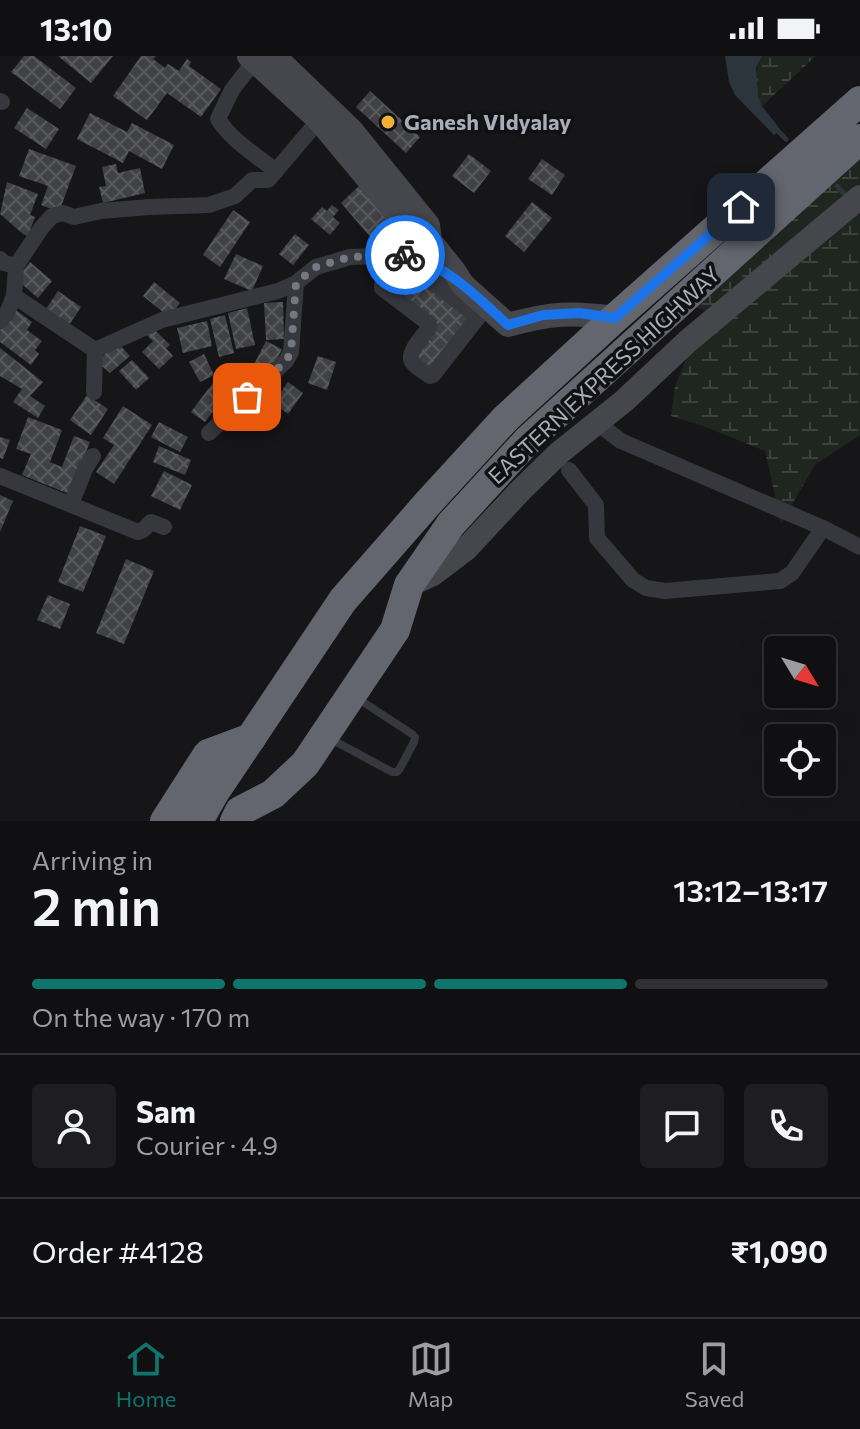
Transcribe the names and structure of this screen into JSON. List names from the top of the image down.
{
  "streets": {
    "highway": ["EASTERN EXPRESS HIGHWAY"]
  },
  "places": ["Ganesh VIdyalay"],
  "north": "bottom right",
  "page": {
    "status": "13:10",
    "heading": ["2 min", "Arriving in", "13:12–13:17"],
    "panel": [
      "Sam",
      "Courier · 4.9",
      "Order #4128",
      "₹1,090"
    ],
    "bar": "On the way · 170 m",
    "tabs": ["Home", "Map", "Saved"]
  }
}
